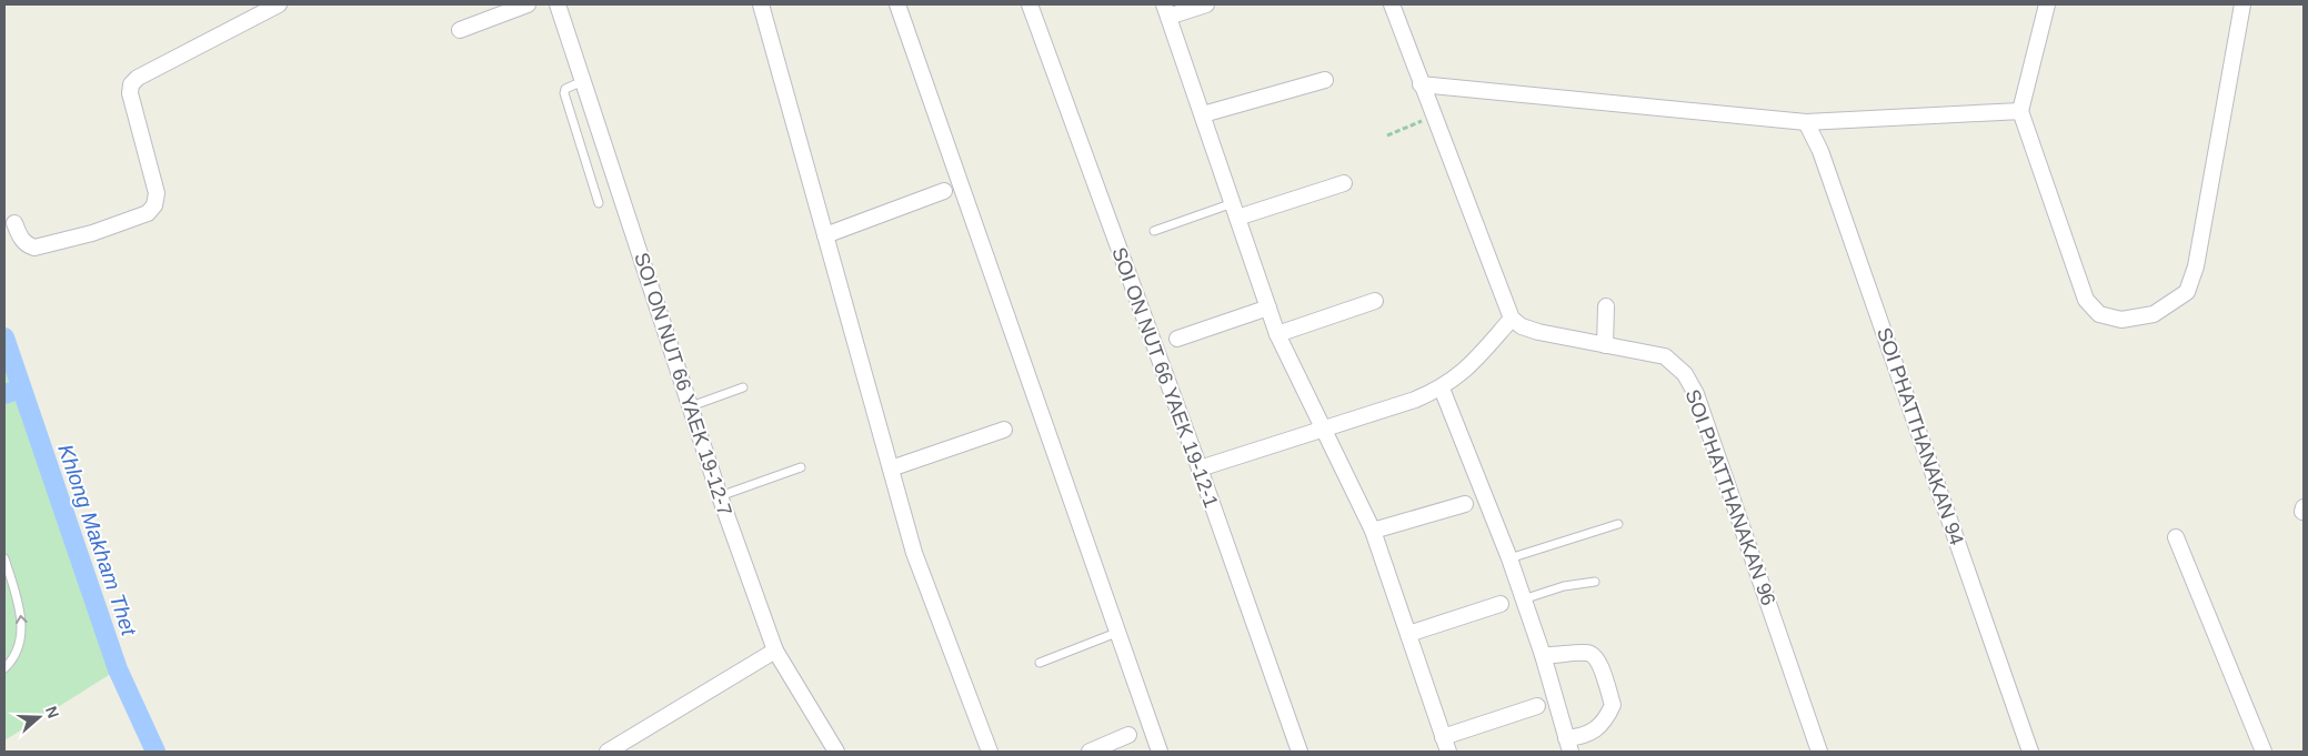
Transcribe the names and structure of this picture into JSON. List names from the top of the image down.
{
  "streets": {
    "street": [
      "SOI ON NUT 66 YAEK 19-12-1",
      "SOI ON NUT 66 YAEK 19-12-7",
      "SOI PHATTHANAKAN 94",
      "SOI PHATTHANAKAN 96"
    ]
  },
  "water": ["Khlong Makham Thet"],
  "north": "right"
}
